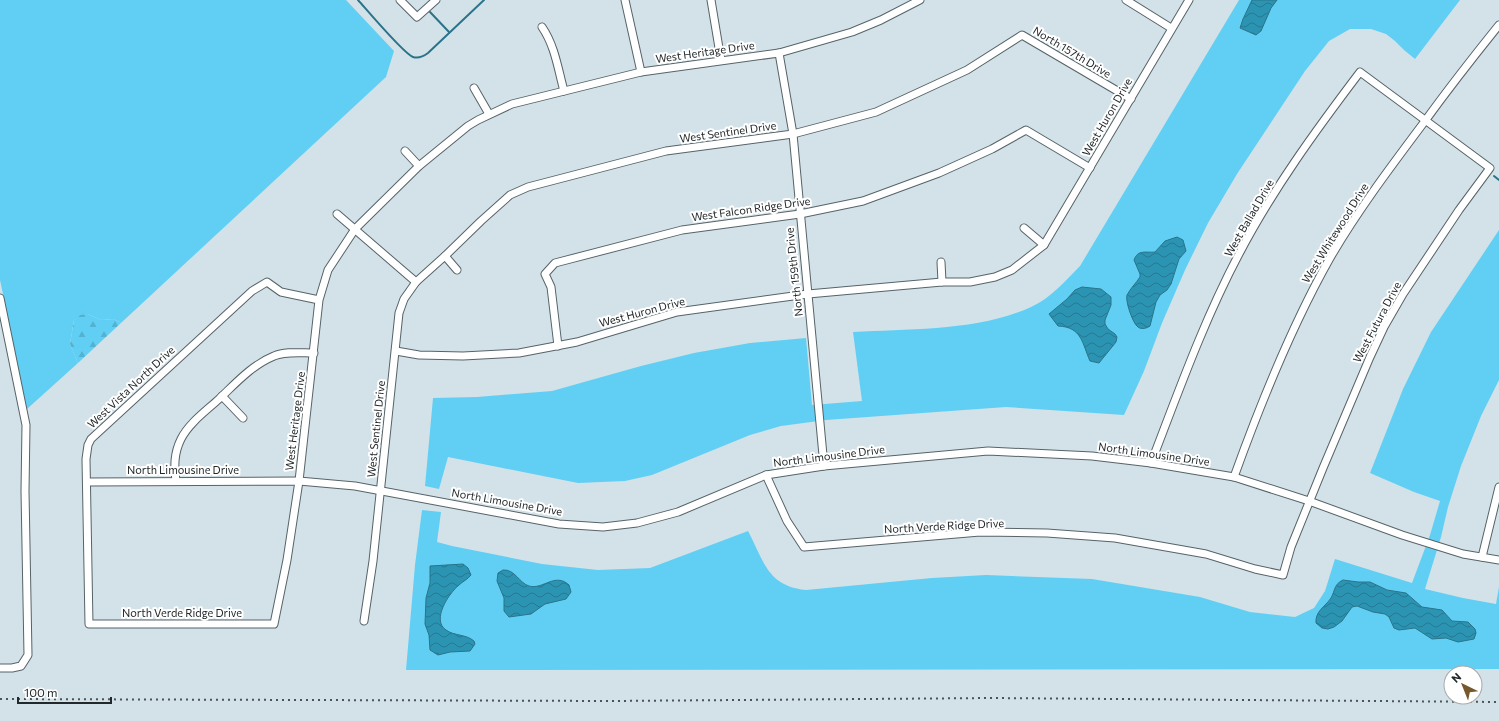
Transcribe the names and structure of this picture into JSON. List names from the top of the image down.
{
  "streets": {
    "street": [
      "West Heritage Drive",
      "North 157th Drive",
      "West Huron Drive",
      "West Sentinel Drive",
      "West Falcon Ridge Drive",
      "West Ballad Drive",
      "West Whitewood Drive",
      "North 159th Drive",
      "West Futura Drive",
      "West Vista North Drive",
      "North Limousine Drive",
      "North Verde Ridge Drive"
    ]
  },
  "crossings": [
    ["West Heritage Drive", "North 159th Drive"],
    ["West Heritage Drive", "West Vista North Drive"],
    ["West Heritage Drive", "North Limousine Drive"],
    ["West Heritage Drive", "North Verde Ridge Drive"],
    ["North 157th Drive", "West Huron Drive"],
    ["North 157th Drive", "West Sentinel Drive"],
    ["West Huron Drive", "West Sentinel Drive"],
    ["West Huron Drive", "West Falcon Ridge Drive"],
    ["West Huron Drive", "North 159th Drive"],
    ["West Sentinel Drive", "North 159th Drive"],
    ["West Sentinel Drive", "North Limousine Drive"],
    ["West Falcon Ridge Drive", "North 159th Drive"],
    ["West Ballad Drive", "West Whitewood Drive"],
    ["West Ballad Drive", "West Futura Drive"],
    ["West Ballad Drive", "North Limousine Drive"],
    ["West Whitewood Drive", "West Futura Drive"],
    ["West Whitewood Drive", "North Limousine Drive"],
    ["North 159th Drive", "North Limousine Drive"],
    ["West Futura Drive", "North Limousine Drive"],
    ["West Futura Drive", "North Verde Ridge Drive"],
    ["West Vista North Drive", "North Limousine Drive"],
    ["West Vista North Drive", "North Verde Ridge Drive"],
    ["North Limousine Drive", "North Verde Ridge Drive"]
  ],
  "scale_bar": "100 m",
  "north": "top left"
}
